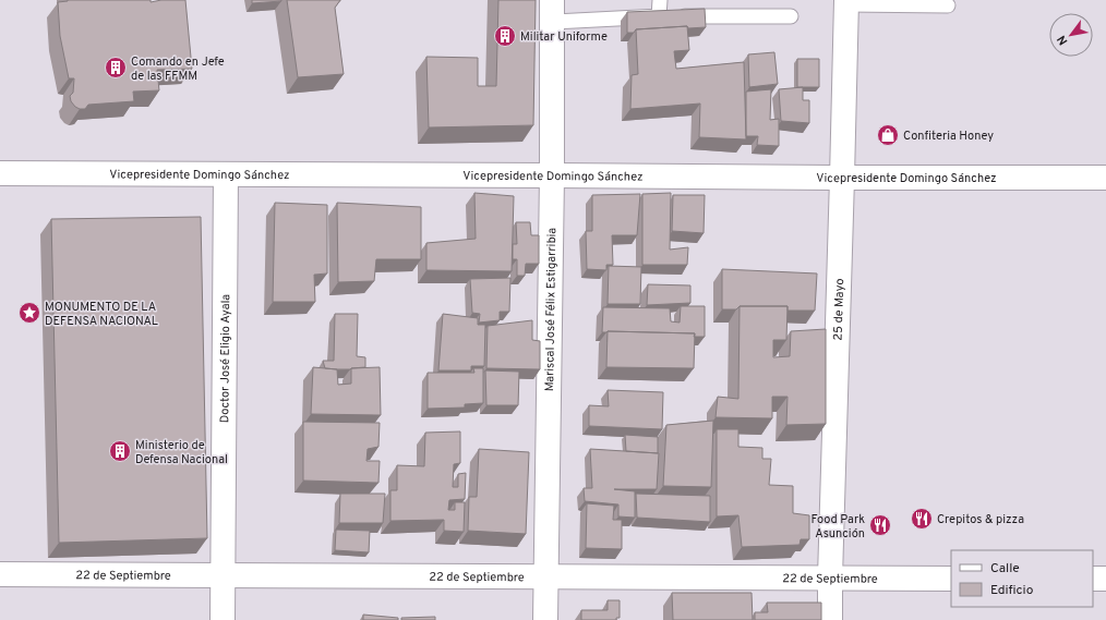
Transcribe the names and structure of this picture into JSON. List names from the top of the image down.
{
  "streets": {
    "street": [
      "Vicepresidente Domingo Sánchez",
      "Mariscal José Félix Estigarribia",
      "25 de Mayo",
      "Doctor José Eligio Ayala",
      "22 de Septiembre"
    ]
  },
  "crossings": [
    ["Vicepresidente Domingo Sánchez", "Mariscal José Félix Estigarribia"],
    ["Vicepresidente Domingo Sánchez", "25 de Mayo"],
    ["Vicepresidente Domingo Sánchez", "Doctor José Eligio Ayala"],
    ["Mariscal José Félix Estigarribia", "22 de Septiembre"],
    ["25 de Mayo", "22 de Septiembre"],
    ["Doctor José Eligio Ayala", "22 de Septiembre"]
  ],
  "places": {
    "building": ["Militar Uniforme", "Comando en Jefe de las FFMM", "Ministerio de Defensa Nacional"],
    "shop": ["Confiteria Honey"],
    "place": ["MONUMENTO DE LA DEFENSA NACIONAL"],
    "restaurant": ["Crepitos & pizza", "Food Park Asunción"]
  },
  "legend": ["Calle", "Edificio"],
  "north": "bottom left"
}
